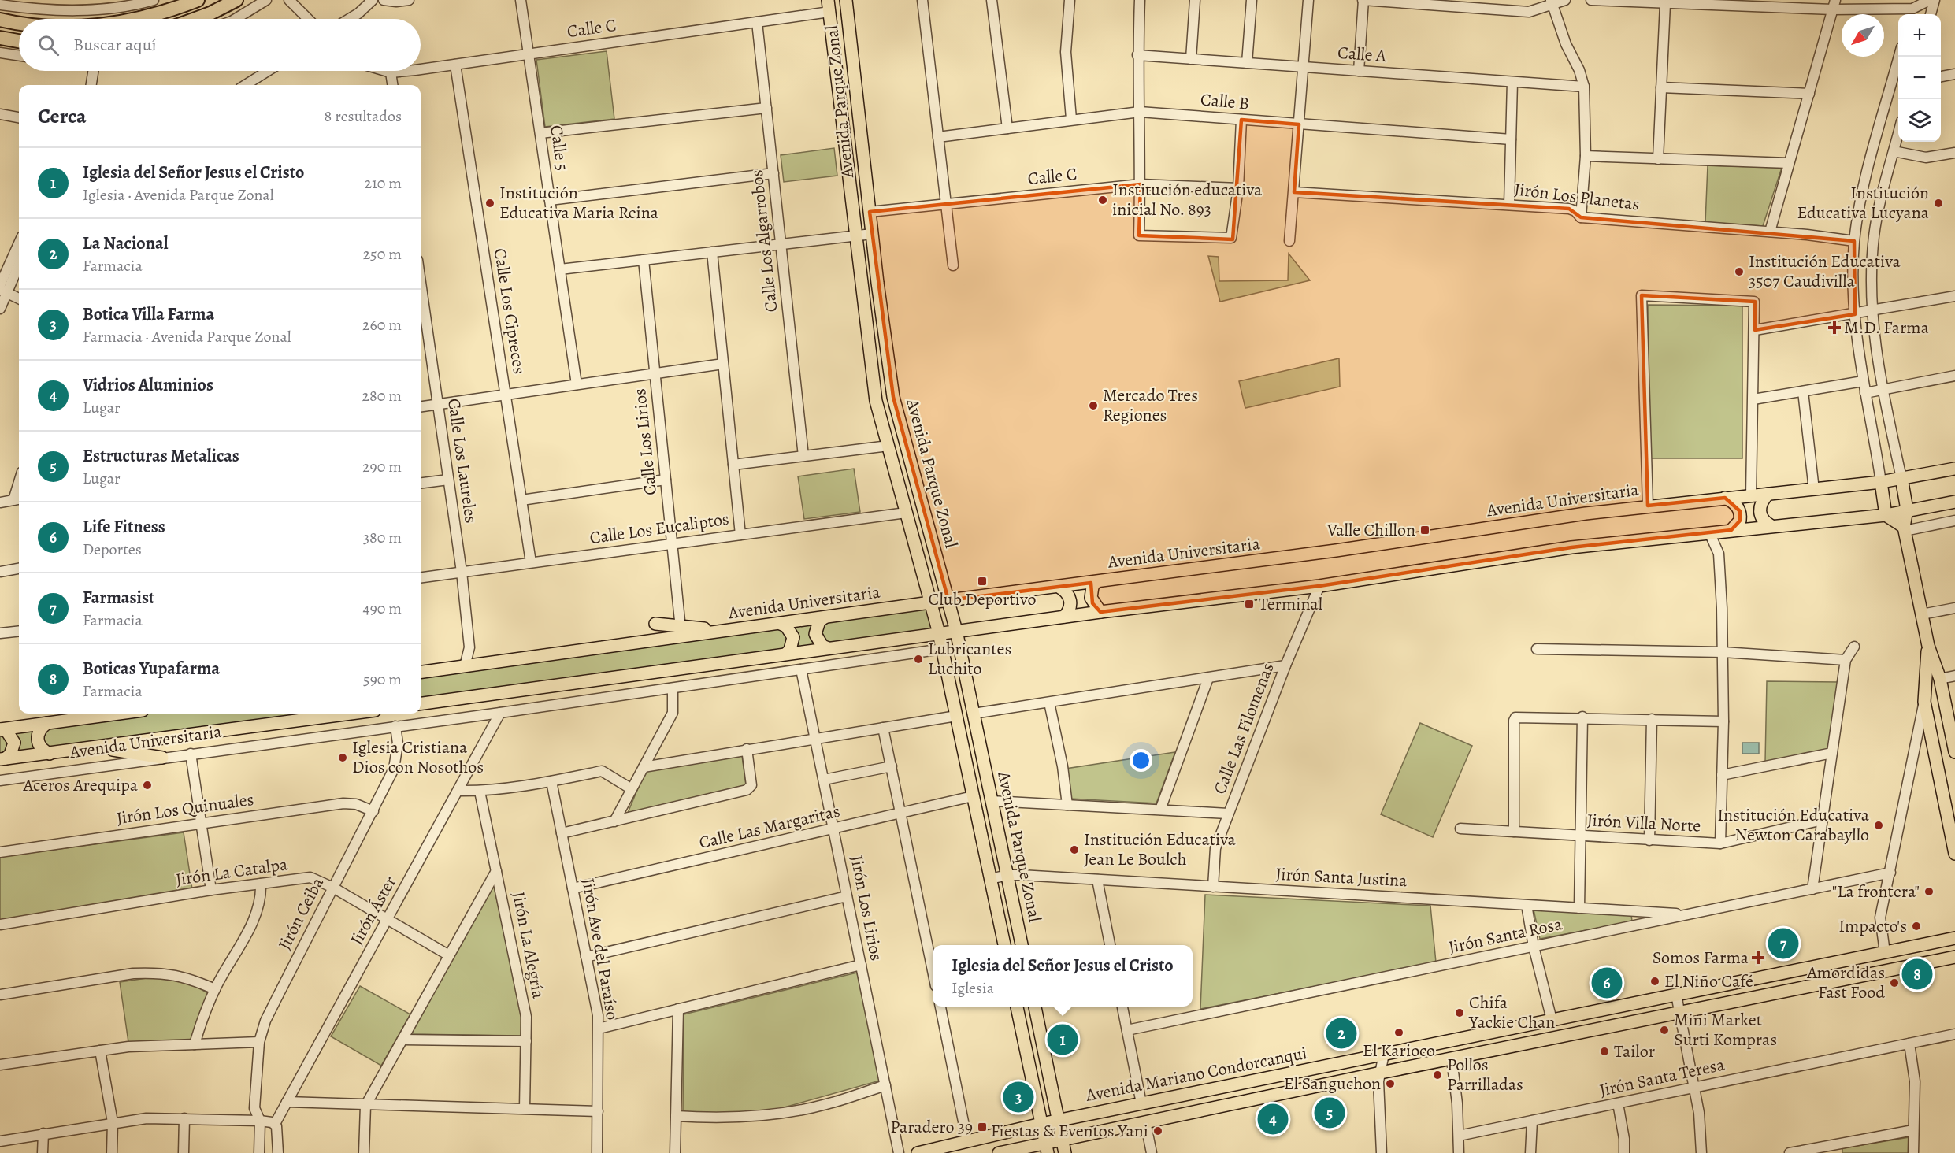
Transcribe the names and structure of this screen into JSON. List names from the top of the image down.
{
  "streets": {
    "main road": ["Avenida Parque Zonal", "Avenida Universitaria", "Avenida Mariano Condorcanqui"],
    "street": [
      "Calle C",
      "Calle A",
      "Calle B",
      "Calle 5",
      "Jirón Los Planetas",
      "Calle Los Algarrobos",
      "Calle Los Cipreces",
      "Calle Los Lirios",
      "Calle Los Laureles",
      "Calle Los Eucaliptos",
      "Calle Las Filomenas",
      "Jirón Los Quinuales",
      "Jirón Villa Norte",
      "Calle Las Margaritas",
      "Jirón La Catalpa",
      "Jirón Santa Justina",
      "Jirón Los Lirios",
      "Jirón Áster",
      "Jirón Ceiba",
      "Jirón Santa Rosa",
      "Jirón La Alegría",
      "Jirón Ave del Paraíso",
      "Jirón Santa Teresa"
    ]
  },
  "crossings": [
    ["Calle C", "Avenida Parque Zonal"],
    ["Calle C", "Calle 5"],
    ["Calle C", "Calle Los Algarrobos"],
    ["Calle C", "Calle Los Cipreces"],
    ["Avenida Parque Zonal", "Avenida Universitaria"],
    ["Avenida Parque Zonal", "Calle Los Eucaliptos"],
    ["Avenida Parque Zonal", "Calle Las Margaritas"],
    ["Avenida Parque Zonal", "Jirón Santa Justina"],
    ["Calle Los Cipreces", "Calle Los Eucaliptos"],
    ["Calle Los Lirios", "Calle Los Eucaliptos"],
    ["Calle Los Laureles", "Avenida Universitaria"],
    ["Calle Los Laureles", "Calle Los Eucaliptos"],
    ["Avenida Universitaria", "Jirón Los Lirios"],
    ["Avenida Universitaria", "Jirón Áster"],
    ["Avenida Universitaria", "Jirón Ceiba"],
    ["Calle Las Filomenas", "Jirón Santa Justina"],
    ["Jirón Los Quinuales", "Jirón Ceiba"],
    ["Calle Las Margaritas", "Jirón Los Lirios"],
    ["Calle Las Margaritas", "Jirón Ave del Paraíso"],
    ["Jirón La Catalpa", "Jirón Áster"],
    ["Jirón La Catalpa", "Jirón Ceiba"],
    ["Jirón Santa Justina", "Jirón Santa Rosa"]
  ],
  "places": {
    "other": [
      "Institución educativa inicial No. 893",
      "Institución Educativa Maria Reina",
      "Institución Educativa Lucyana",
      "Institución Educativa 3507 Caudivilla",
      "Mercado Tres Regiones",
      "Lubricantes Luchito",
      "Iglesia Cristiana Dios con Nosothos",
      "Aceros Arequipa",
      "Institución Educativa Newton Carabayllo",
      "Institución Educativa Jean Le Boulch",
      "\"La frontera\"",
      "Impacto's",
      "El Niño Café",
      "Amordidas Fast Food",
      "Chifa Yackie Chan",
      "Mini Market Surti Kompras",
      "El Karioco",
      "Tailor",
      "Pollos Parrilladas",
      "El Sanguchon",
      "Fiestas & Eventos Yani"
    ],
    "health": ["M.D. Farma", "Somos Farma"],
    "transit": [
      "Valle Chillon",
      "Club Deportivo",
      "Terminal",
      "Paradero 39"
    ]
  },
  "north": "bottom left",
  "page": {
    "map_buttons": ["+", "−"],
    "search": "Buscar aquí",
    "heading": ["Cerca", "8 resultados"],
    "list": [
      {
        "mark": "1",
        "name": "Iglesia del Señor Jesus el Cristo",
        "note": "Iglesia · Avenida Parque Zonal",
        "value": "210 m"
      },
      {
        "mark": "2",
        "name": "La Nacional",
        "note": "Farmacia",
        "value": "250 m"
      },
      {
        "mark": "3",
        "name": "Botica Villa Farma",
        "note": "Farmacia · Avenida Parque Zonal",
        "value": "260 m"
      },
      {
        "mark": "4",
        "name": "Vidrios Aluminios",
        "note": "Lugar",
        "value": "280 m"
      },
      {
        "mark": "5",
        "name": "Estructuras Metalicas",
        "note": "Lugar",
        "value": "290 m"
      },
      {
        "mark": "6",
        "name": "Life Fitness",
        "note": "Deportes",
        "value": "380 m"
      },
      {
        "mark": "7",
        "name": "Farmasist",
        "note": "Farmacia",
        "value": "490 m"
      },
      {
        "mark": "8",
        "name": "Boticas Yupafarma",
        "note": "Farmacia",
        "value": "590 m"
      }
    ],
    "pins": [
      "7",
      "8",
      "6",
      "2",
      "1",
      "3",
      "5",
      "4"
    ],
    "popup": ["Iglesia del Señor Jesus el Cristo", "Iglesia"]
  }
}
